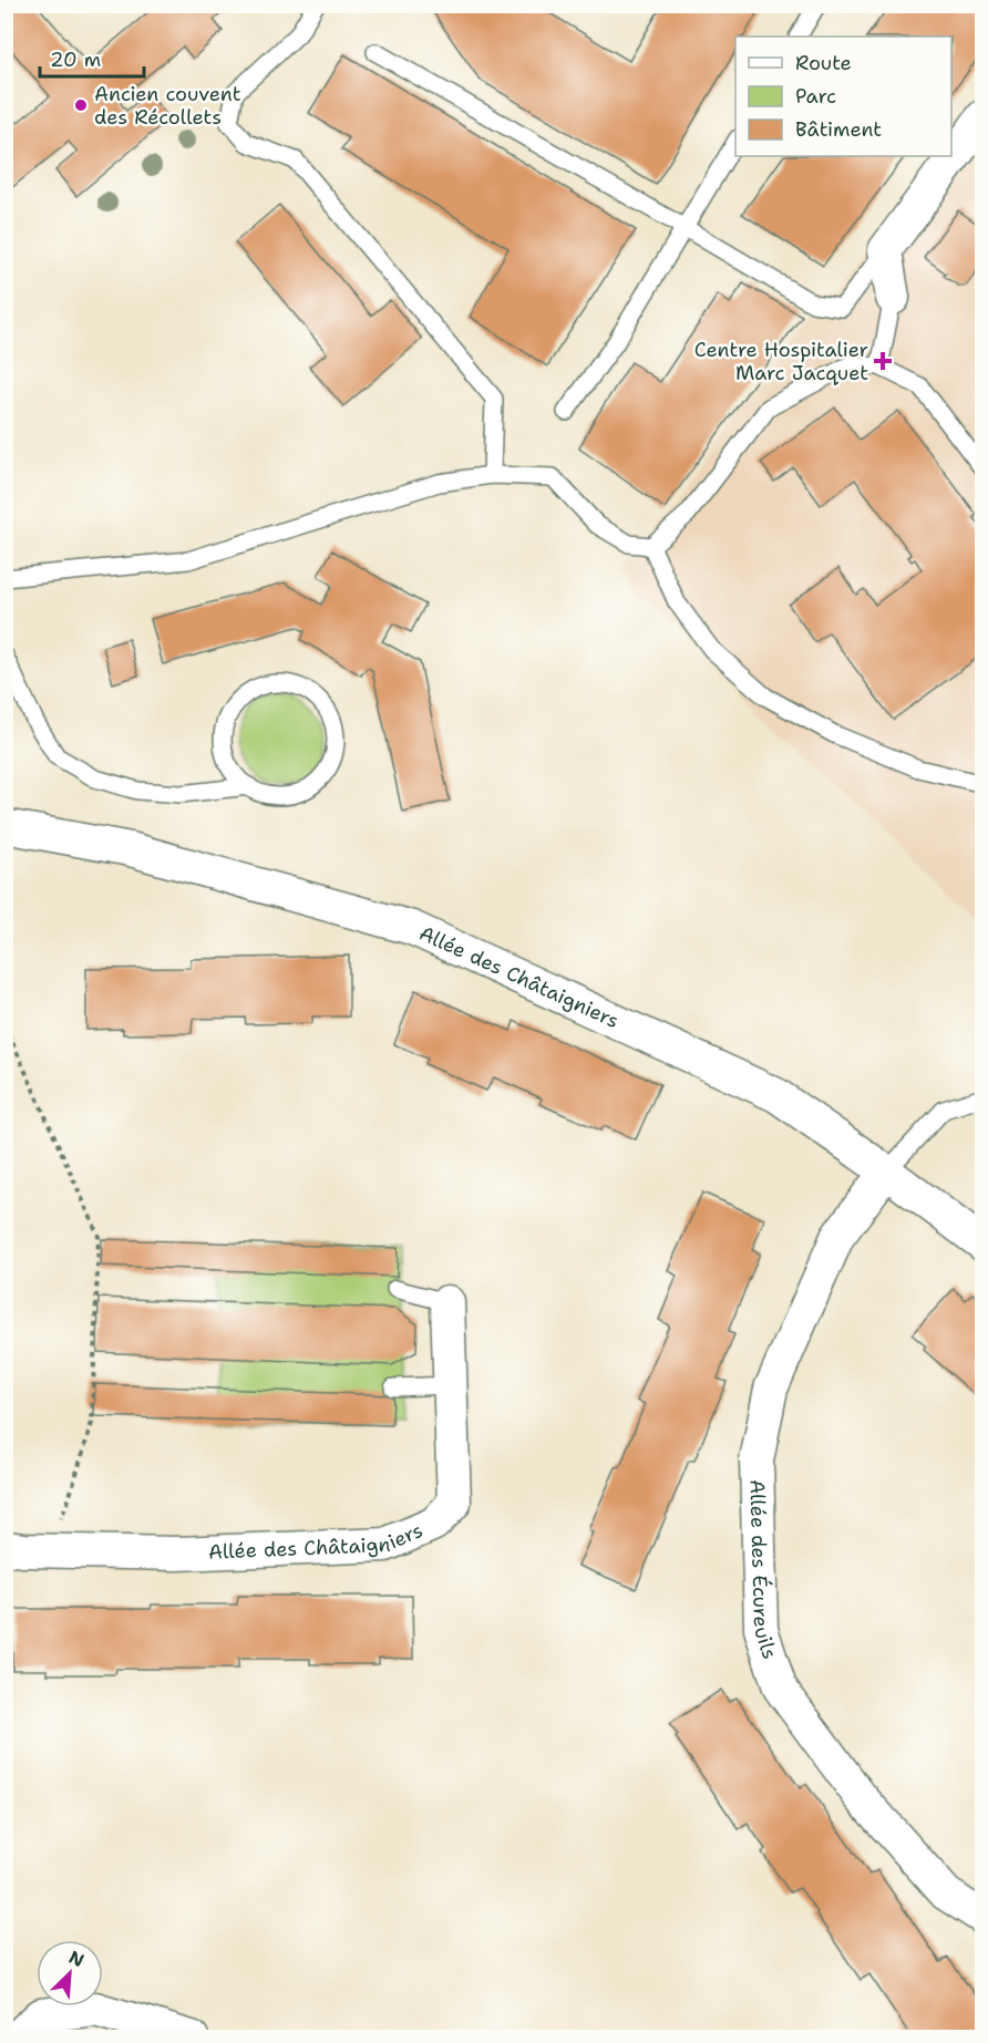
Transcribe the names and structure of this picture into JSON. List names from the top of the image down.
{
  "streets": {
    "street": ["Allée des Châtaigniers", "Allée des Écureuils"]
  },
  "crossings": [
    ["Allée des Châtaigniers", "Allée des Écureuils"]
  ],
  "places": {
    "other": ["Ancien couvent des Récollets"],
    "health": ["Centre Hospitalier Marc Jacquet"]
  },
  "legend": ["Route", "Parc", "Bâtiment"],
  "scale_bar": "20 m",
  "north": "top right"
}
